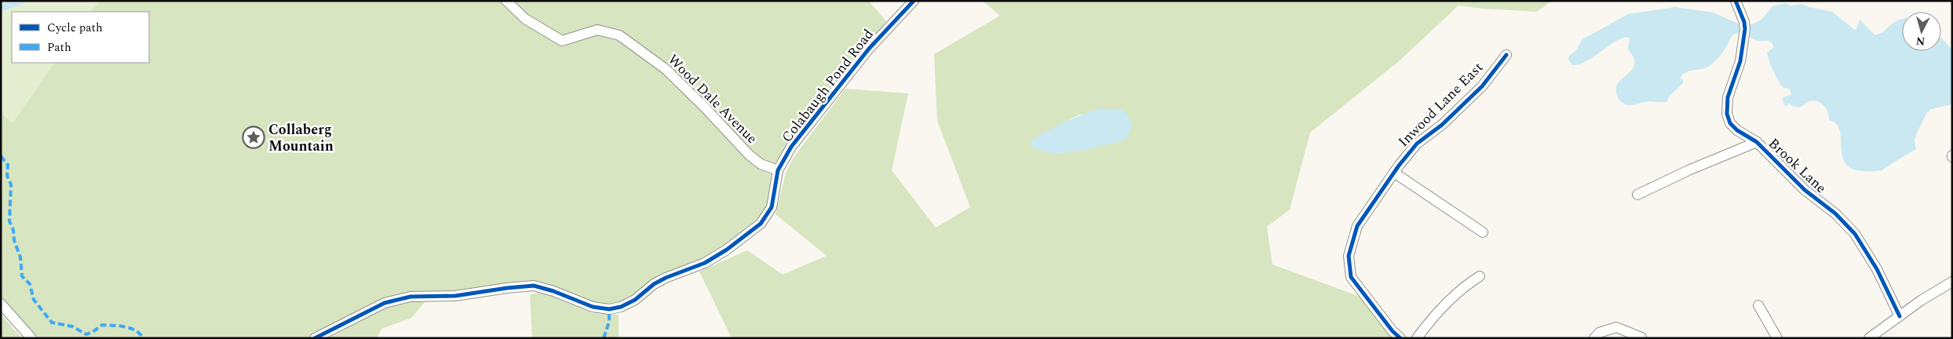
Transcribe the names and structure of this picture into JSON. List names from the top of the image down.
{
  "streets": {
    "street": [
      "Colabaugh Pond Road",
      "Wood Dale Avenue",
      "Inwood Lane East",
      "Brook Lane"
    ]
  },
  "crossings": [
    ["Colabaugh Pond Road", "Wood Dale Avenue"]
  ],
  "places": {
    "place": ["Collaberg Mountain"]
  },
  "legend": ["Cycle path", "Path"],
  "north": "bottom"
}
